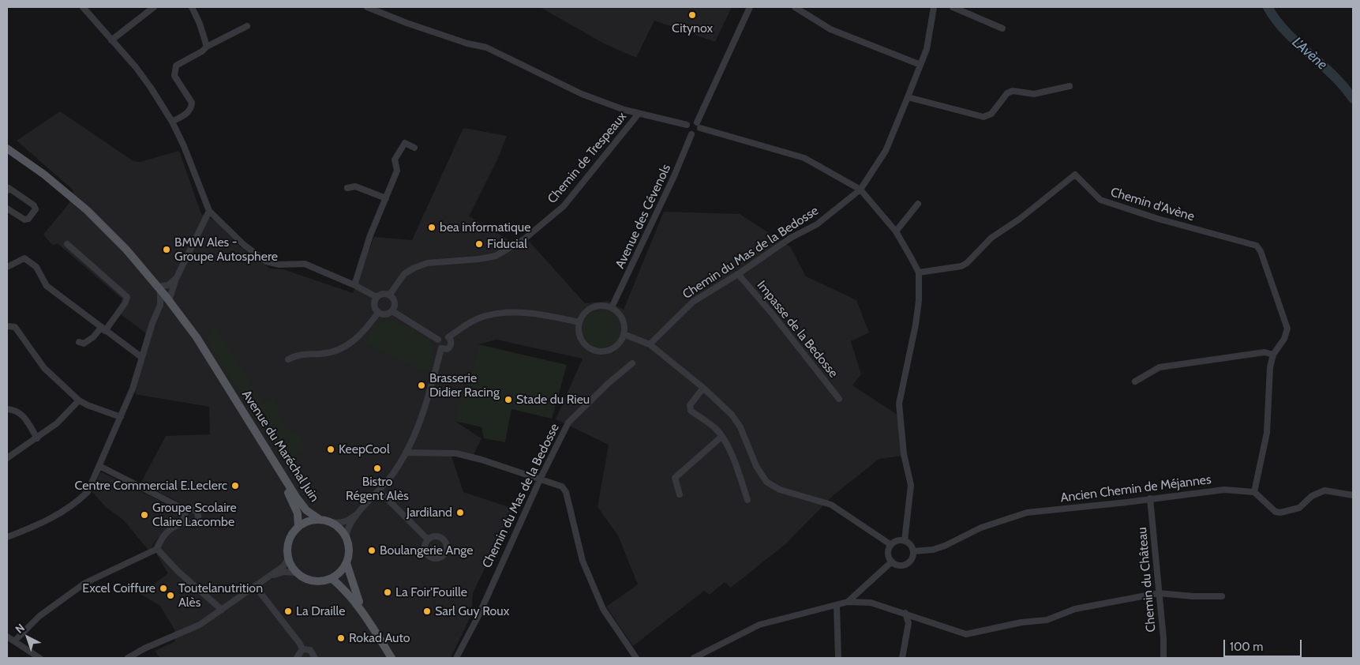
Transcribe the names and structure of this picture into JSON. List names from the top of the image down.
{
  "streets": {
    "main road": ["Avenue du Maréchal Juin"],
    "street": [
      "Chemin de Trespeaux",
      "Chemin d'Avène",
      "Avenue des Cévenols",
      "Chemin du Mas de la Bedosse",
      "Impasse de la Bedosse",
      "Ancien Chemin de Méjannes",
      "Chemin du Château"
    ]
  },
  "crossings": [
    ["Chemin d'Avène", "Ancien Chemin de Méjannes"],
    ["Chemin du Mas de la Bedosse", "Impasse de la Bedosse"],
    ["Ancien Chemin de Méjannes", "Chemin du Château"]
  ],
  "water": ["L'Avène"],
  "places": [
    "Citynox",
    "bea informatique",
    "Fiducial",
    "BMW Ales - Groupe Autosphere",
    "Brasserie Didier Racing",
    "Stade du Rieu",
    "KeepCool",
    "Bistro Régent Alès",
    "Centre Commercial E.Leclerc",
    "Jardiland",
    "Groupe Scolaire Claire Lacombe",
    "Boulangerie Ange",
    "Excel Coiffure",
    "La Foir'Fouille",
    "Toutelanutrition Alès",
    "La Draille",
    "Sarl Guy Roux",
    "Rokad Auto"
  ],
  "scale_bar": "100 m",
  "north": "top left"
}
